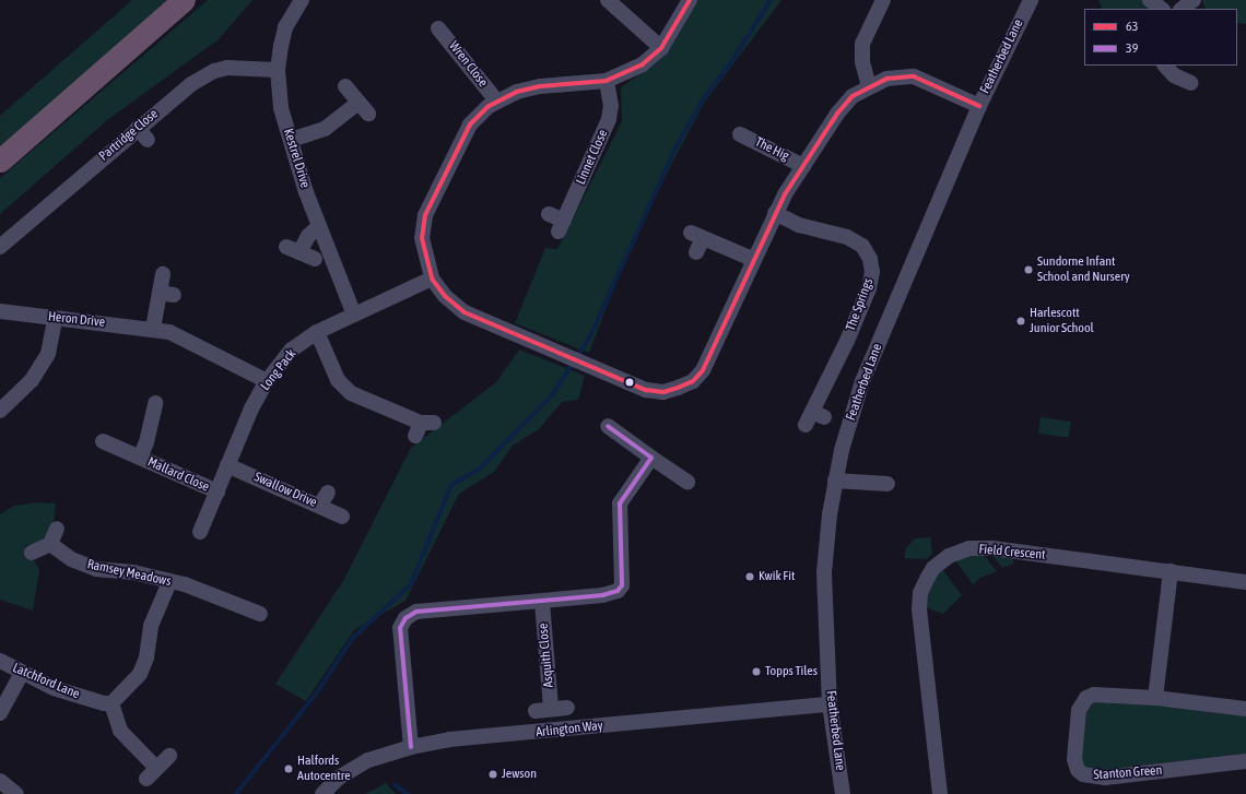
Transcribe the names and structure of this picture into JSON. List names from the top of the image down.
{
  "streets": {
    "street": [
      "Featherbed Lane",
      "Wren Close",
      "Partridge Close",
      "The Hig",
      "Linnet Close",
      "Kestrel Drive",
      "The Springs",
      "Heron Drive",
      "Long Pack",
      "Mallard Close",
      "Swallow Drive",
      "Field Crescent",
      "Ramsey Meadows",
      "Asquith Close",
      "Latchford Lane",
      "Arlington Way",
      "Stanton Green"
    ]
  },
  "crossings": [
    ["Featherbed Lane", "Arlington Way"],
    ["Partridge Close", "Kestrel Drive"],
    ["Kestrel Drive", "Long Pack"],
    ["Heron Drive", "Long Pack"],
    ["Long Pack", "Mallard Close"],
    ["Long Pack", "Swallow Drive"]
  ],
  "places": [
    "Sundorne Infant School and Nursery",
    "Harlescott Junior School",
    "Kwik Fit",
    "Topps Tiles",
    "Halfords Autocentre",
    "Jewson"
  ],
  "lines": ["transit line 63", "transit line 39"],
  "legend": ["63", "39"]
}
